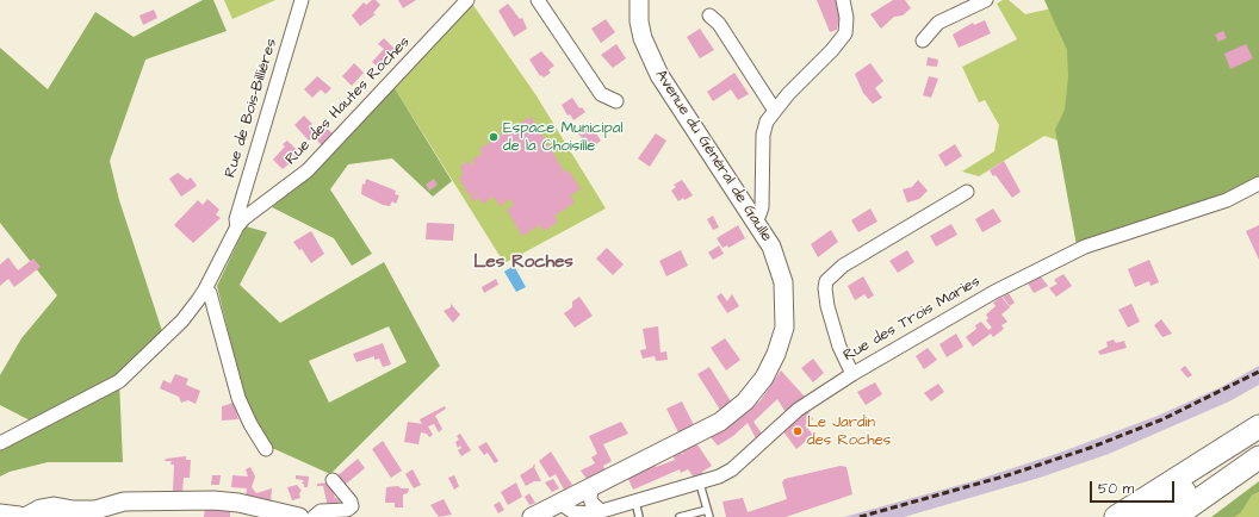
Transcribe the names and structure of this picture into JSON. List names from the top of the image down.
{
  "streets": {
    "street": [
      "Rue des Hautes Roches",
      "Rue de Bois-Billières",
      "Avenue du Général de Gaulle",
      "Rue des Trois Maries"
    ]
  },
  "crossings": [
    ["Rue des Hautes Roches", "Rue de Bois-Billières"]
  ],
  "districts": ["Les Roches"],
  "places": ["Espace Municipal de la Choisille", "Le Jardin des Roches"],
  "scale_bar": "50 m"
}
